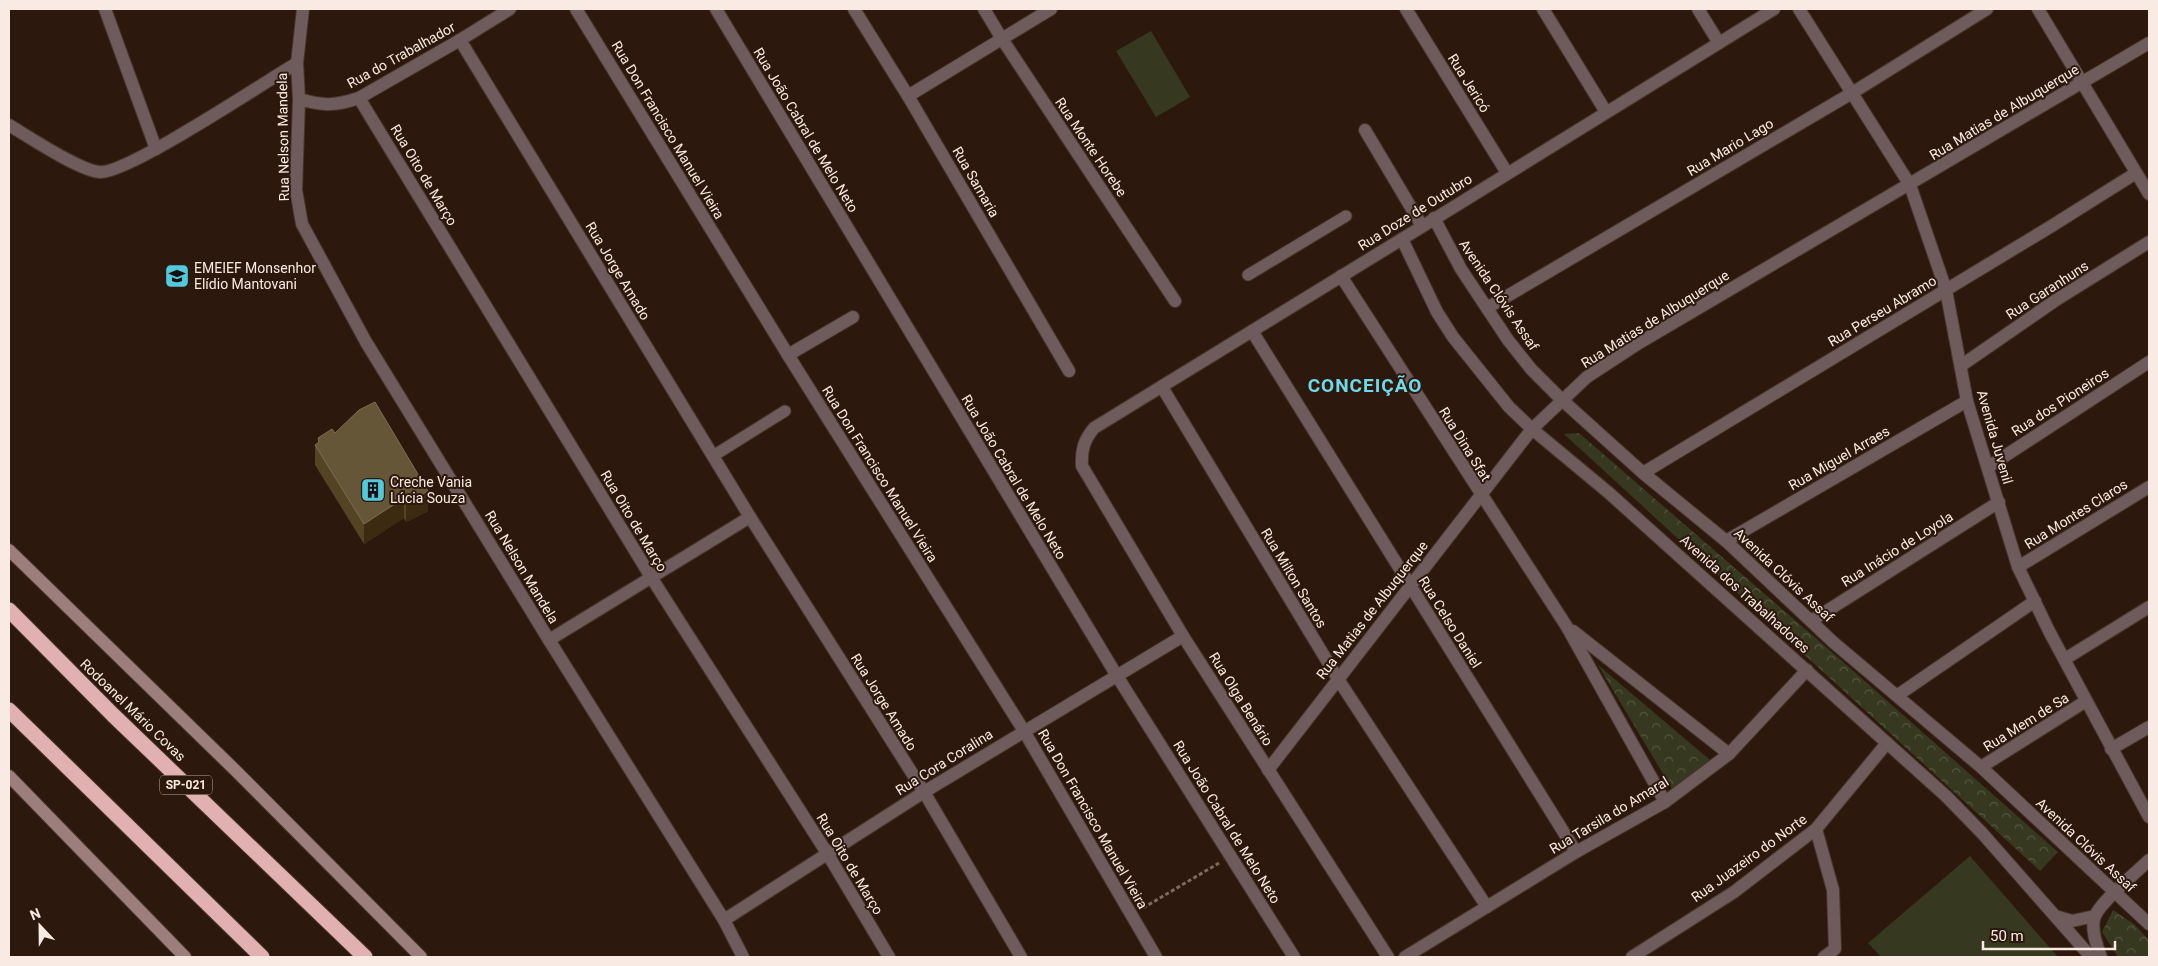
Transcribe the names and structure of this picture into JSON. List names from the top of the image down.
{
  "streets": {
    "highway": ["Rodoanel Mário Covas", "SP-021"],
    "street": [
      "Rua do Trabalhador",
      "Rua Jericó",
      "Rua Matias de Albuquerque",
      "Rua Don Francisco Manuel Vieira",
      "Rua João Cabral de Melo Neto",
      "Rua Nelson Mandela",
      "Rua Monte Horebe",
      "Rua Mario Lago",
      "Rua Oito de Março",
      "Rua Samaria",
      "Rua Doze de Outubro",
      "Rua Jorge Amado",
      "Rua Garanhuns",
      "Avenida Clóvis Assaf",
      "Rua Perseu Abramo",
      "Rua dos Pioneiros",
      "Avenida Juvenil",
      "Rua Dina Sfat",
      "Rua Miguel Arraes",
      "Rua Montes Claros",
      "Rua Inácio de Loyola",
      "Rua Milton Santos",
      "Avenida dos Trabalhadores",
      "Rua Celso Daniel",
      "Rua Olga Benário",
      "Rua Mem de Sa",
      "Rua Cora Coralina",
      "Rua Tarsila do Amaral",
      "Rua Juazeiro do Norte"
    ]
  },
  "crossings": [
    ["Rua do Trabalhador", "Rua Nelson Mandela"],
    ["Rua do Trabalhador", "Rua Oito de Março"],
    ["Rua do Trabalhador", "Rua Jorge Amado"],
    ["Rua Jericó", "Rua Doze de Outubro"],
    ["Rua Matias de Albuquerque", "Avenida Clóvis Assaf"],
    ["Rua Matias de Albuquerque", "Avenida Juvenil"],
    ["Rua Matias de Albuquerque", "Rua Dina Sfat"],
    ["Rua Matias de Albuquerque", "Rua Milton Santos"],
    ["Rua Matias de Albuquerque", "Avenida dos Trabalhadores"],
    ["Rua Matias de Albuquerque", "Rua Celso Daniel"],
    ["Rua Matias de Albuquerque", "Rua Olga Benário"],
    ["Rua Don Francisco Manuel Vieira", "Rua Cora Coralina"],
    ["Rua João Cabral de Melo Neto", "Rua Cora Coralina"],
    ["Rua Nelson Mandela", "Rua Cora Coralina"],
    ["Rua Mario Lago", "Avenida Clóvis Assaf"],
    ["Rua Mario Lago", "Avenida Juvenil"],
    ["Rua Oito de Março", "Rua Cora Coralina"],
    ["Rua Doze de Outubro", "Avenida Clóvis Assaf"],
    ["Rua Doze de Outubro", "Rua Dina Sfat"],
    ["Rua Doze de Outubro", "Rua Milton Santos"],
    ["Rua Doze de Outubro", "Avenida dos Trabalhadores"],
    ["Rua Doze de Outubro", "Rua Celso Daniel"],
    ["Rua Doze de Outubro", "Rua Olga Benário"],
    ["Rua Jorge Amado", "Rua Cora Coralina"],
    ["Rua Garanhuns", "Avenida Juvenil"],
    ["Avenida Clóvis Assaf", "Rua Perseu Abramo"],
    ["Avenida Clóvis Assaf", "Rua Miguel Arraes"],
    ["Avenida Clóvis Assaf", "Rua Inácio de Loyola"],
    ["Avenida Clóvis Assaf", "Rua Mem de Sa"],
    ["Rua Perseu Abramo", "Avenida Juvenil"],
    ["Rua dos Pioneiros", "Avenida Juvenil"],
    ["Avenida Juvenil", "Rua Miguel Arraes"],
    ["Avenida Juvenil", "Rua Montes Claros"],
    ["Avenida Juvenil", "Rua Inácio de Loyola"],
    ["Avenida Juvenil", "Rua Mem de Sa"],
    ["Rua Dina Sfat", "Rua Tarsila do Amaral"],
    ["Rua Milton Santos", "Rua Tarsila do Amaral"],
    ["Avenida dos Trabalhadores", "Rua Tarsila do Amaral"],
    ["Avenida dos Trabalhadores", "Rua Juazeiro do Norte"],
    ["Rua Celso Daniel", "Rua Tarsila do Amaral"],
    ["Rua Olga Benário", "Rua Cora Coralina"]
  ],
  "districts": ["CONCEIÇÃO"],
  "places": {
    "school or university": ["EMEIEF Monsenhor Elídio Mantovani"],
    "building": ["Creche Vania Lúcia Souza"]
  },
  "scale_bar": "50 m",
  "north": "top"
}
